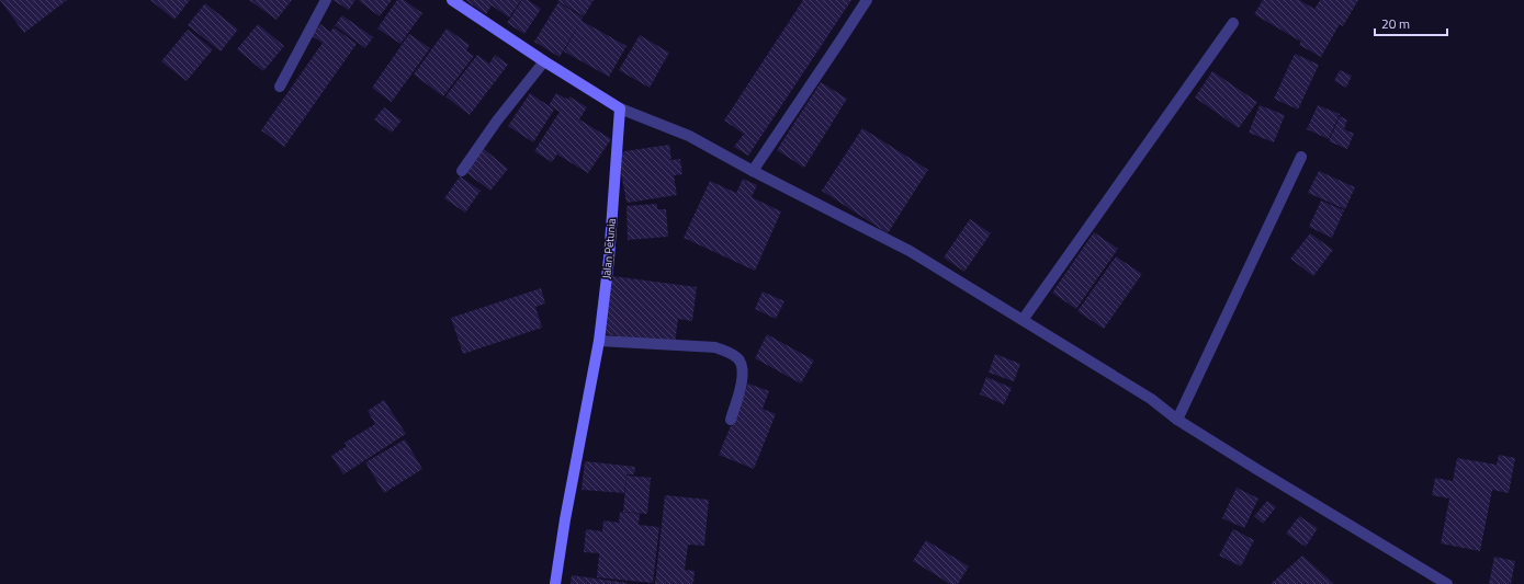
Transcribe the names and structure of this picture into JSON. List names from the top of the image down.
{
  "streets": {
    "street": ["Jalan Petunia"]
  },
  "scale_bar": "20 m"
}
